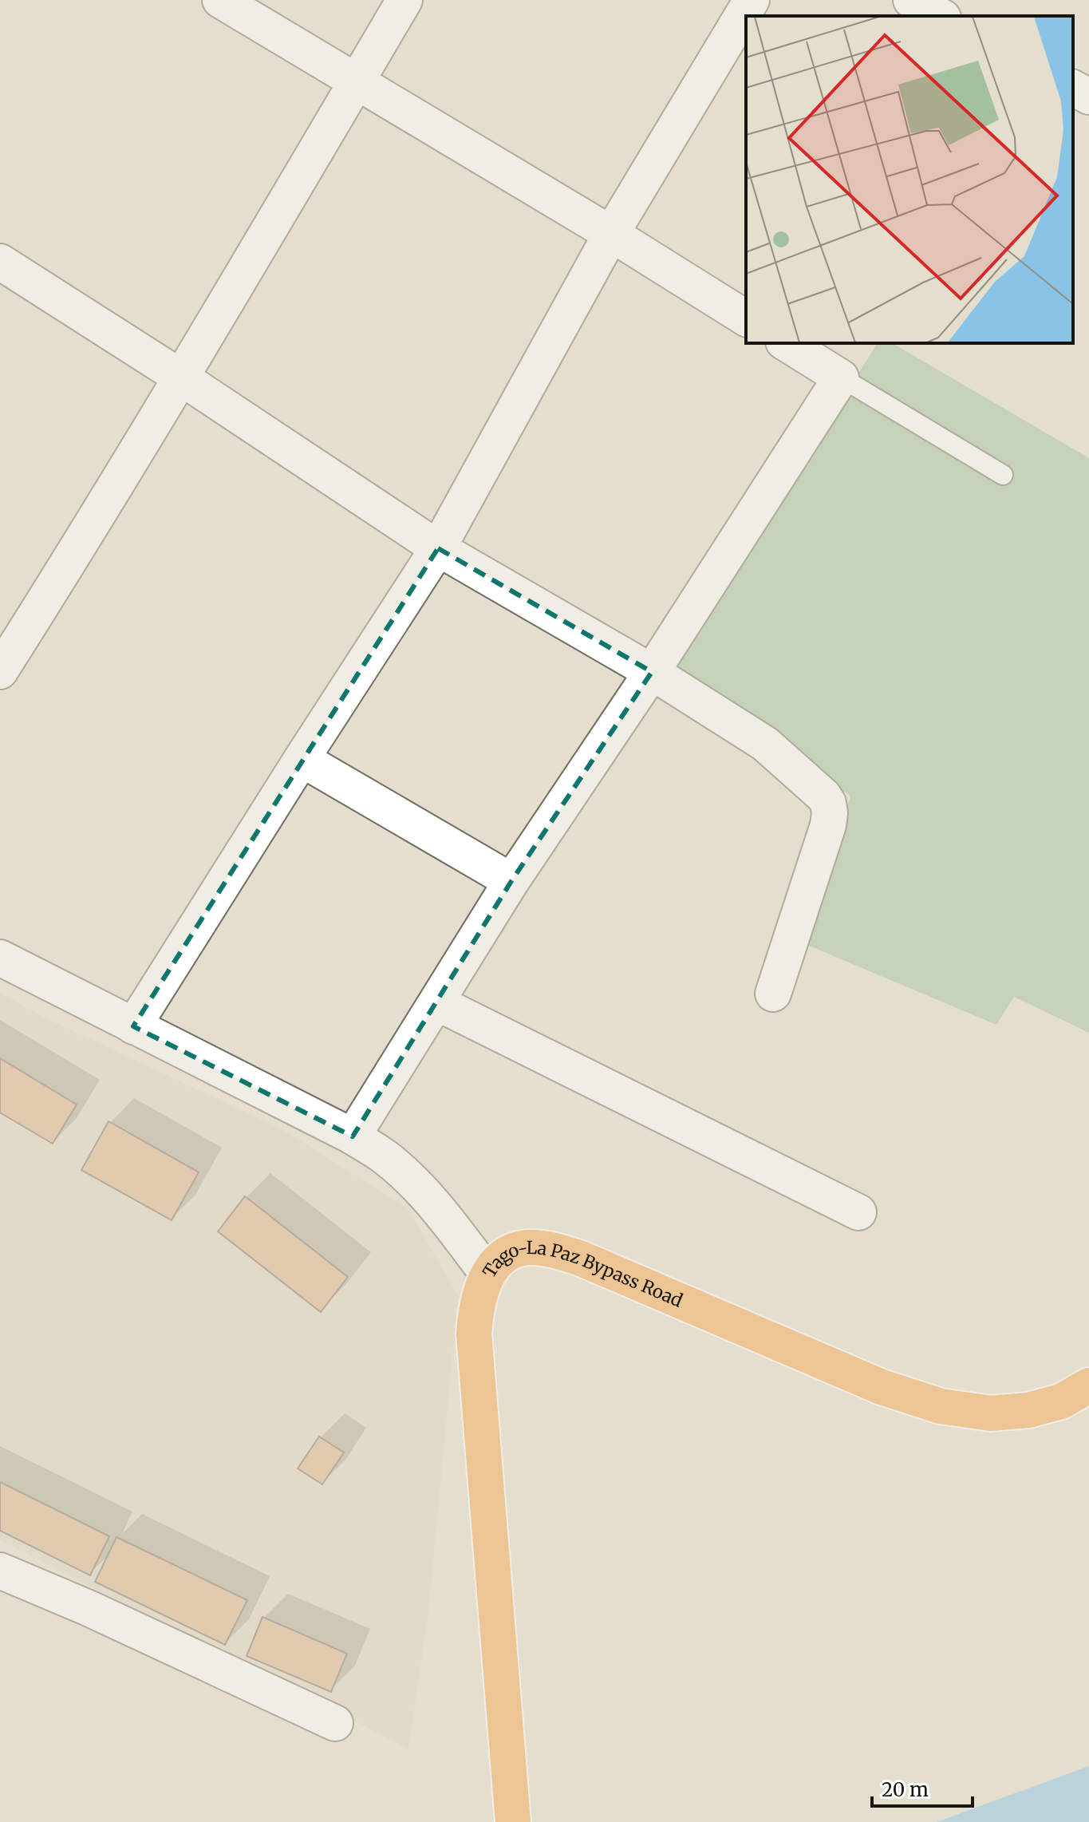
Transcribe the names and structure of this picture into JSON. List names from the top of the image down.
{
  "streets": {
    "highway": ["Tago-La Paz Bypass Road"]
  },
  "scale_bar": "20 m"
}
